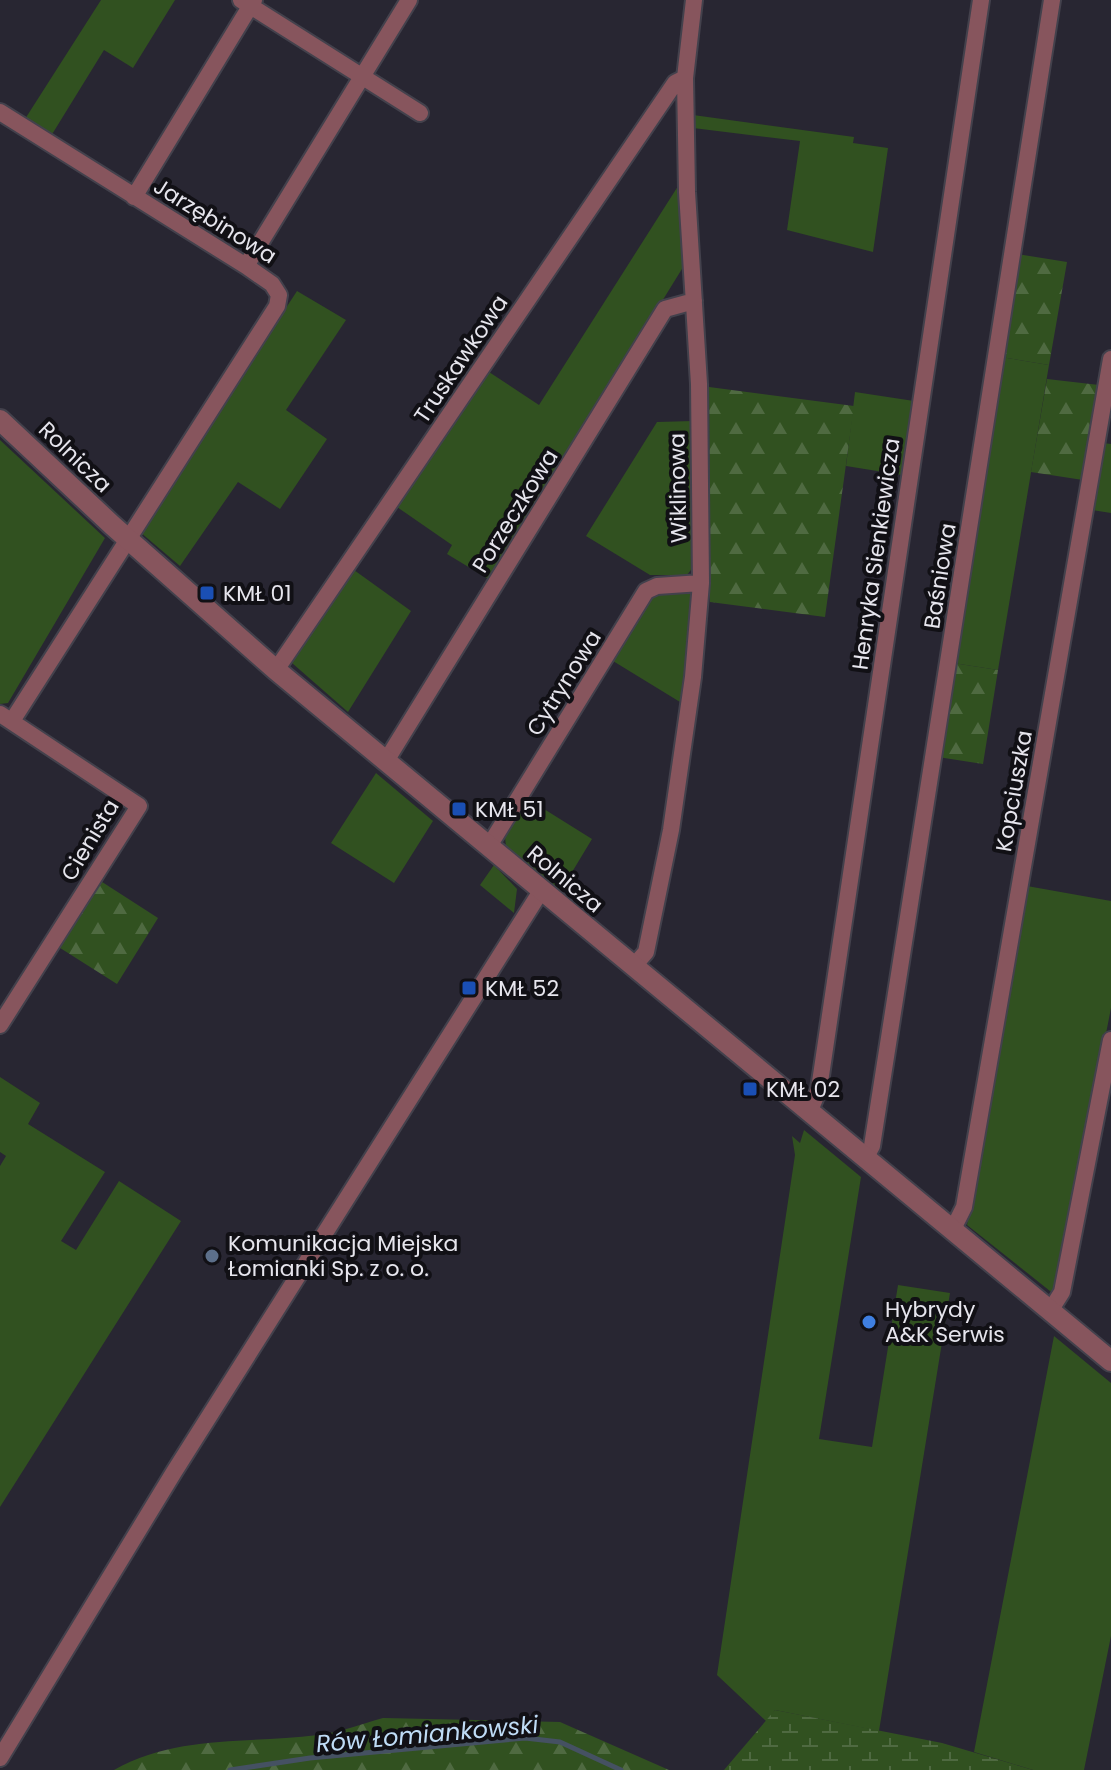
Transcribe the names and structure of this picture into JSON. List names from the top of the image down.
{
  "streets": {
    "street": [
      "Jarzębinowa",
      "Truskawkowa",
      "Rolnicza",
      "Wiklinowa",
      "Porzeczkowa",
      "Henryka Sienkiewicza",
      "Baśniowa",
      "Cytrynowa",
      "Kopciuszka",
      "Cienista"
    ]
  },
  "crossings": [
    ["Jarzębinowa", "Rolnicza"],
    ["Jarzębinowa", "Cienista"],
    ["Truskawkowa", "Rolnicza"],
    ["Truskawkowa", "Wiklinowa"],
    ["Rolnicza", "Wiklinowa"],
    ["Rolnicza", "Porzeczkowa"],
    ["Rolnicza", "Henryka Sienkiewicza"],
    ["Rolnicza", "Baśniowa"],
    ["Rolnicza", "Cytrynowa"],
    ["Rolnicza", "Kopciuszka"],
    ["Rolnicza", "Cienista"],
    ["Wiklinowa", "Porzeczkowa"],
    ["Wiklinowa", "Cytrynowa"]
  ],
  "water": ["Rów Łomiankowski"],
  "places": {
    "transit": [
      "KMŁ 01",
      "KMŁ 51",
      "KMŁ 52",
      "KMŁ 02"
    ],
    "other": ["Komunikacja Miejska Łomianki Sp. z o. o.", "Hybrydy A&K Serwis"]
  }
}
